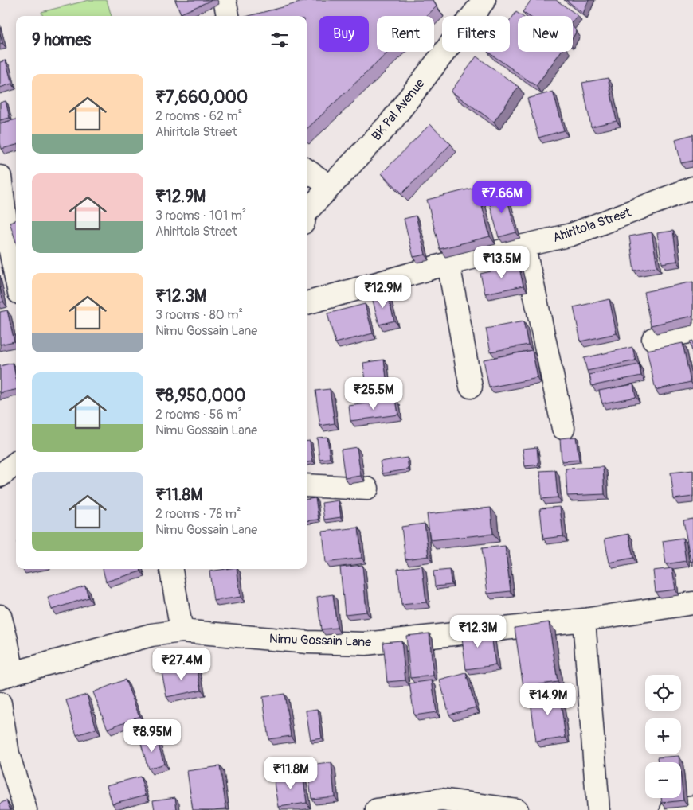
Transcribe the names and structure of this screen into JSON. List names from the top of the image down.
{
  "streets": {
    "street": ["BK Pal Avenue", "Ahiritola Street", "Nimu Gossain Lane"]
  },
  "page": {
    "chip": [
      "Buy",
      "Rent",
      "Filters",
      "New"
    ],
    "heading": "9 homes",
    "list": [
      {
        "name": "₹7,660,000",
        "note": "2 rooms · 62 m² · Ahiritola Street"
      },
      {
        "name": "₹12.9M",
        "note": "3 rooms · 101 m² · Ahiritola Street"
      },
      {
        "name": "₹12.3M",
        "note": "3 rooms · 80 m² · Nimu Gossain Lane"
      },
      {
        "name": "₹8,950,000",
        "note": "2 rooms · 56 m² · Nimu Gossain Lane"
      },
      {
        "name": "₹11.8M",
        "note": "2 rooms · 78 m² · Nimu Gossain Lane"
      }
    ],
    "price": [
      "₹7.66M",
      "₹13.5M",
      "₹12.9M",
      "₹25.5M",
      "₹12.3M",
      "₹27.4M",
      "₹14.9M",
      "₹8.95M",
      "₹11.8M"
    ],
    "map_buttons": ["+", "−"]
  }
}
